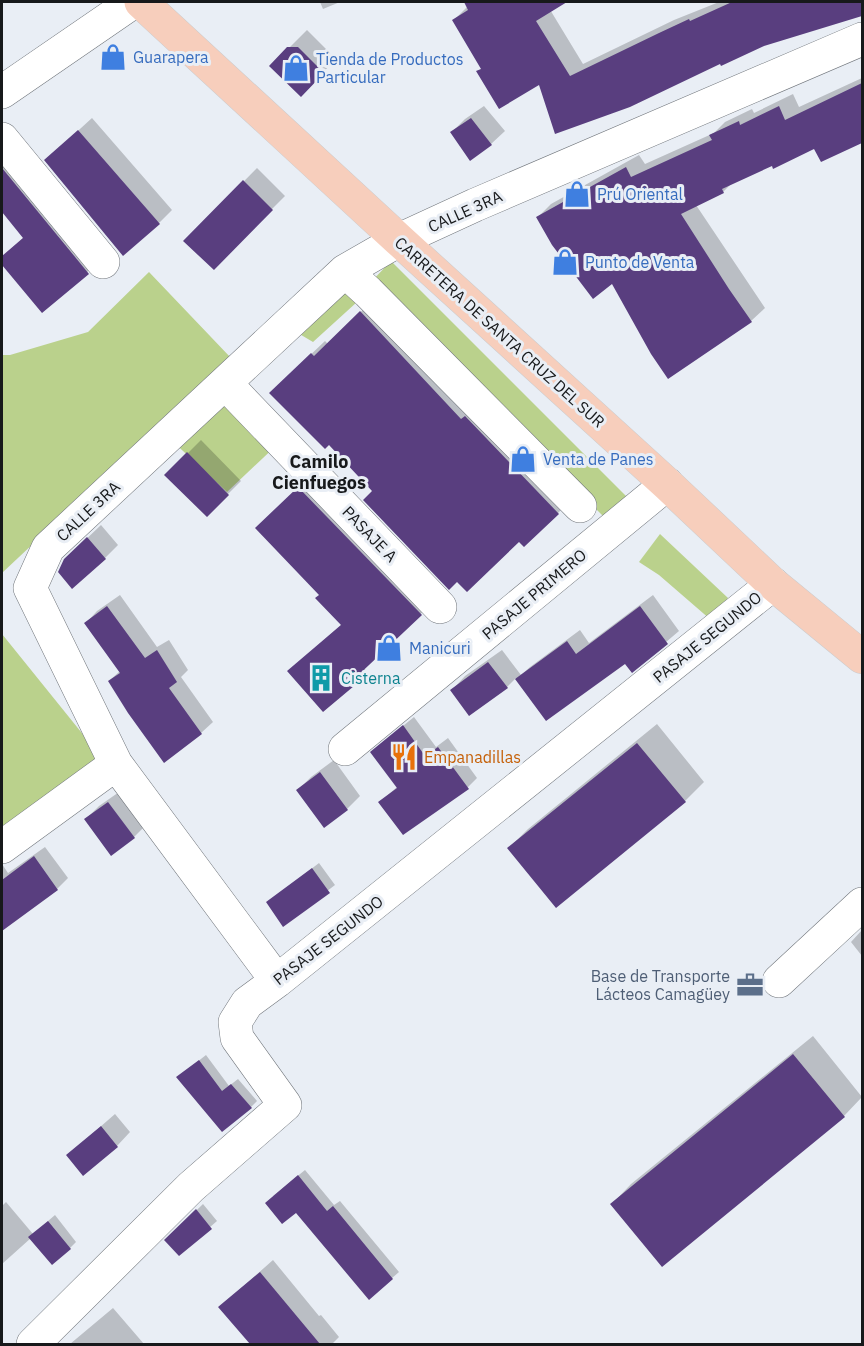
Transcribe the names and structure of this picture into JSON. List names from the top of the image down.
{
  "streets": {
    "main road": ["CARRETERA DE SANTA CRUZ DEL SUR"],
    "street": [
      "CALLE 3RA",
      "PASAJE A",
      "PASAJE PRIMERO",
      "PASAJE SEGUNDO"
    ]
  },
  "crossings": [
    ["CALLE 3RA", "CARRETERA DE SANTA CRUZ DEL SUR"],
    ["CALLE 3RA", "PASAJE A"],
    ["CARRETERA DE SANTA CRUZ DEL SUR", "PASAJE PRIMERO"],
    ["CARRETERA DE SANTA CRUZ DEL SUR", "PASAJE SEGUNDO"]
  ],
  "districts": ["Camilo Cienfuegos"],
  "places": {
    "shop": [
      "Guarapera",
      "Tienda de Productos Particular",
      "Prú Oriental",
      "Punto de Venta",
      "Venta de Panes",
      "Manicuri"
    ],
    "building": ["Cisterna"],
    "restaurant": ["Empanadillas"],
    "office": ["Base de Transporte Lácteos Camagüey"]
  }
}
